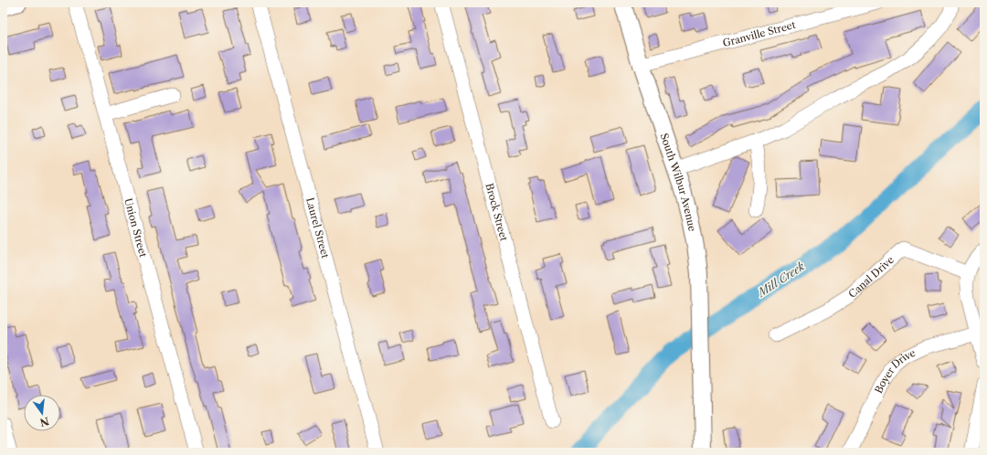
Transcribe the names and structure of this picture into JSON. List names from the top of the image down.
{
  "streets": {
    "main road": ["South Wilbur Avenue"],
    "street": [
      "Granville Street",
      "Brock Street",
      "Union Street",
      "Laurel Street",
      "Canal Drive",
      "Boyer Drive"
    ]
  },
  "crossings": [
    ["Granville Street", "South Wilbur Avenue"]
  ],
  "water": ["Mill Creek"],
  "north": "bottom"
}
